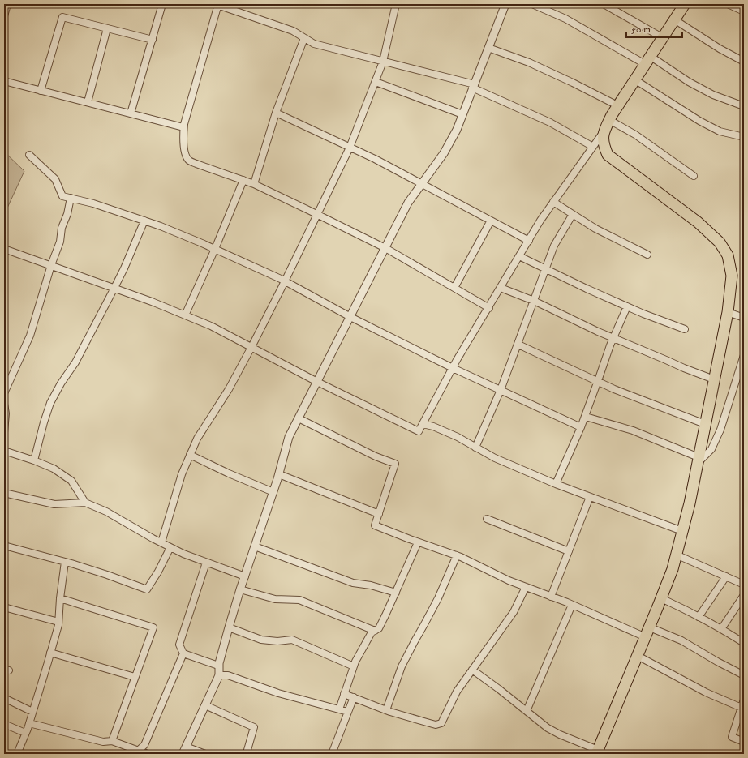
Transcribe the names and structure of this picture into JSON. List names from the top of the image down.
{
  "scale_bar": "50 m"
}
